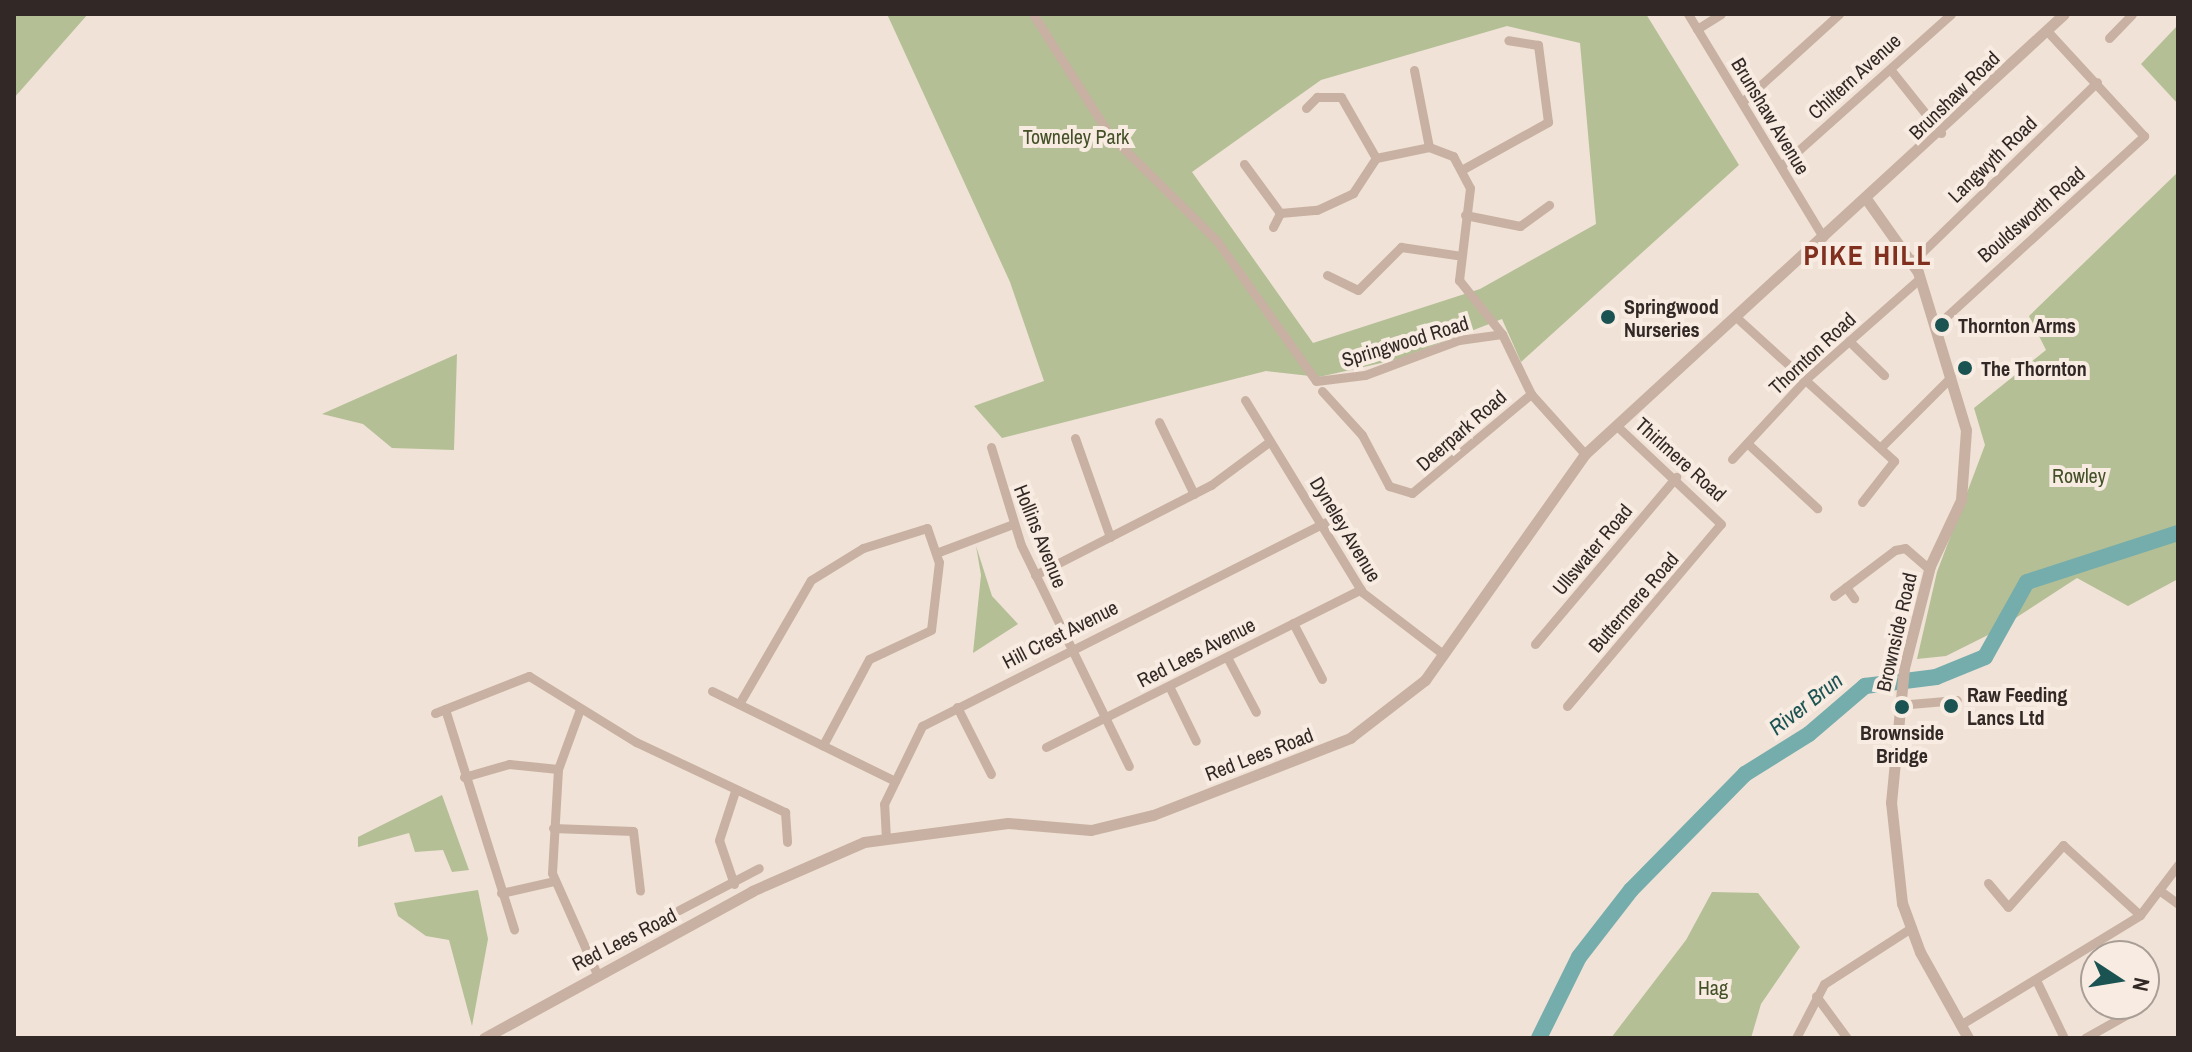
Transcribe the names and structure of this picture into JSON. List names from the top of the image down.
{
  "streets": {
    "street": [
      "Chiltern Avenue",
      "Brunshaw Road",
      "Brunshaw Avenue",
      "Langwyth Road",
      "Bouldsworth Road",
      "Springwood Road",
      "Thornton Road",
      "Deerpark Road",
      "Thirlmere Road",
      "Dyneley Avenue",
      "Hollins Avenue",
      "Ullswater Road",
      "Buttermere Road",
      "Brownside Road",
      "Hill Crest Avenue",
      "Red Lees Avenue",
      "Red Lees Road"
    ]
  },
  "crossings": [
    ["Chiltern Avenue", "Brunshaw Avenue"],
    ["Brunshaw Road", "Brownside Road"],
    ["Brunshaw Road", "Red Lees Road"],
    ["Brunshaw Avenue", "Red Lees Road"],
    ["Langwyth Road", "Bouldsworth Road"],
    ["Langwyth Road", "Brownside Road"],
    ["Bouldsworth Road", "Brownside Road"],
    ["Thornton Road", "Brownside Road"],
    ["Thirlmere Road", "Ullswater Road"],
    ["Thirlmere Road", "Buttermere Road"],
    ["Thirlmere Road", "Red Lees Road"],
    ["Dyneley Avenue", "Hill Crest Avenue"],
    ["Dyneley Avenue", "Red Lees Avenue"],
    ["Dyneley Avenue", "Red Lees Road"],
    ["Hollins Avenue", "Hill Crest Avenue"],
    ["Hollins Avenue", "Red Lees Avenue"],
    ["Brownside Road", "Red Lees Road"],
    ["Hill Crest Avenue", "Red Lees Road"]
  ],
  "districts": ["PIKE HILL"],
  "water": ["River Brun"],
  "parks": ["Towneley Park", "Rowley", "Hag"],
  "places": [
    "Springwood Nurseries",
    "Thornton Arms",
    "The Thornton",
    "Raw Feeding Lancs Ltd",
    "Brownside Bridge"
  ],
  "north": "right"
}
